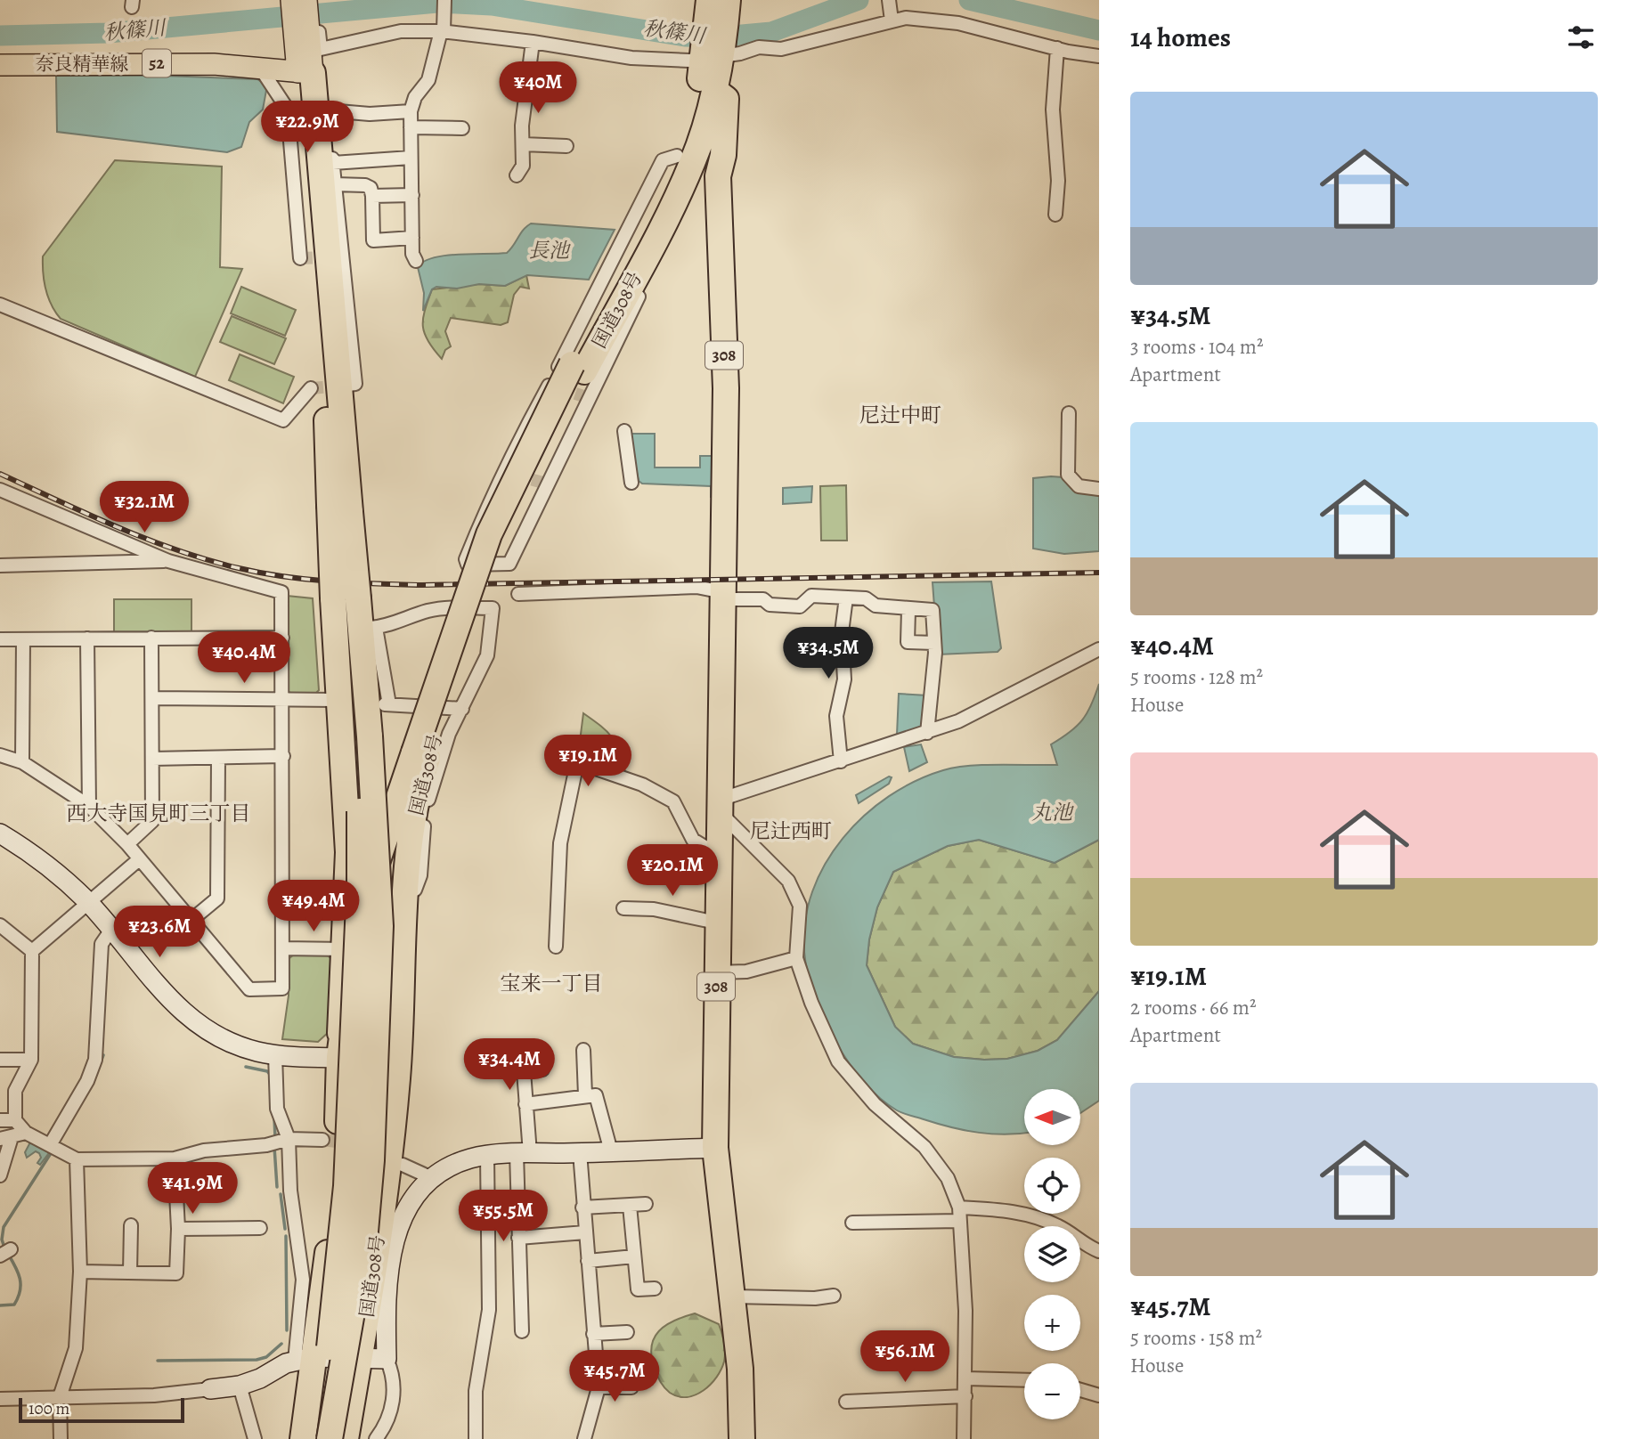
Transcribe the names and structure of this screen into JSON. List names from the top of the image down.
{
  "streets": {
    "highway": ["国道308号", "308"],
    "main road": ["52", "奈良精華線"]
  },
  "crossings": [
    ["国道308号", "308"]
  ],
  "districts": [
    "尼辻中町",
    "西大寺国見町三丁目",
    "尼辻西町",
    "宝来一丁目"
  ],
  "water": ["秋篠川", "長池", "丸池"],
  "scale_bar": "100 m",
  "north": "left",
  "page": {
    "heading": "14 homes",
    "price": [
      "¥40M",
      "¥22.9M",
      "¥32.1M",
      "¥34.5M",
      "¥40.4M",
      "¥19.1M",
      "¥20.1M",
      "¥49.4M",
      "¥23.6M",
      "¥34.4M",
      "¥41.9M",
      "¥55.5M",
      "¥56.1M",
      "¥45.7M"
    ],
    "list": [
      {
        "name": "¥34.5M",
        "note": "3 rooms · 104 m² · Apartment"
      },
      {
        "name": "¥40.4M",
        "note": "5 rooms · 128 m² · House"
      },
      {
        "name": "¥19.1M",
        "note": "2 rooms · 66 m² · Apartment"
      },
      {
        "name": "¥45.7M",
        "note": "5 rooms · 158 m² · House"
      }
    ],
    "map_buttons": ["+", "−"],
    "scale": "100 m"
  }
}
